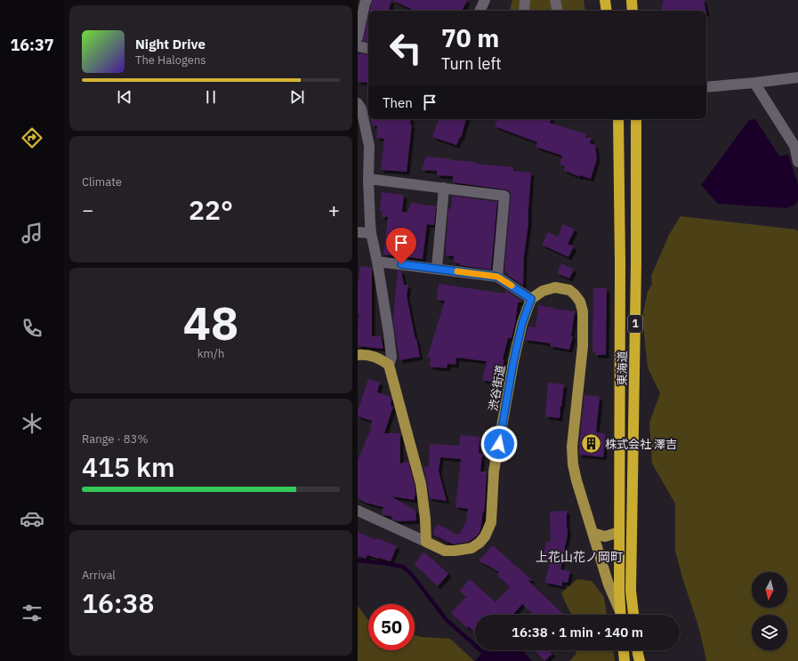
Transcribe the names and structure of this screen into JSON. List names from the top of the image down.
{
  "streets": {
    "highway": ["1", "東海道"],
    "main road": ["渋谷街道"]
  },
  "districts": ["上花山花ノ岡町"],
  "places": {
    "building": ["株式会社 澤吉"]
  },
  "north": "bottom",
  "page": {
    "tabs": "16:37",
    "turn": ["70 m", "Turn left"],
    "song": ["Night Drive", "The Halogens"],
    "then": "Then",
    "tile": [
      "Climate",
      ["48", "km/h"],
      ["Range · 83%", "415 km"],
      ["Arrival", "16:38"]
    ],
    "heat": ["−", "22°", "+"],
    "limit": "50",
    "trip": "16:38 · 1 min · 140 m"
  }
}
